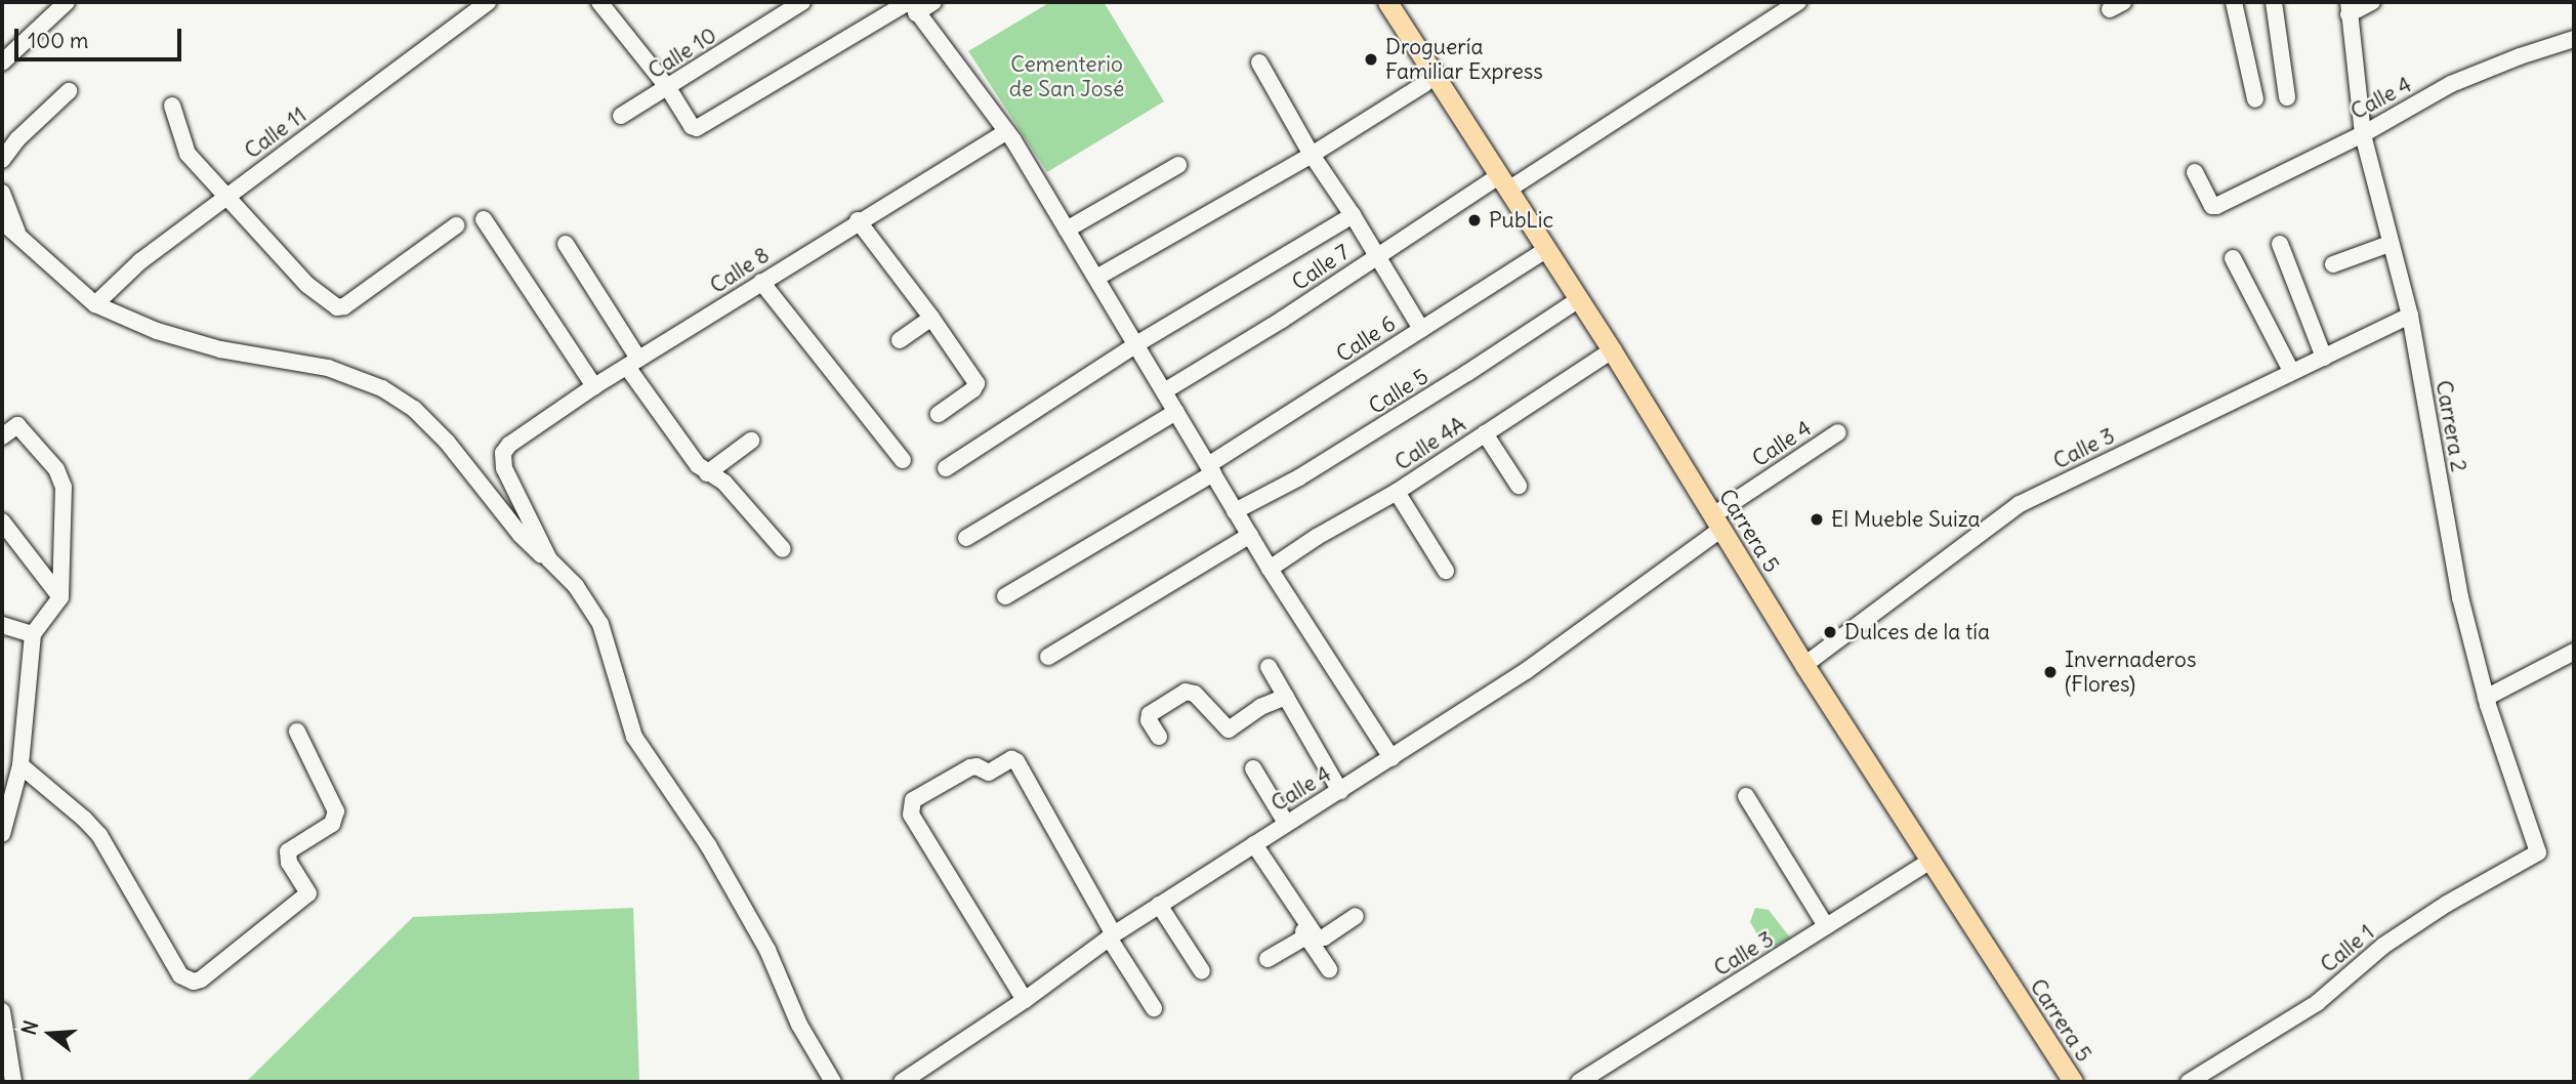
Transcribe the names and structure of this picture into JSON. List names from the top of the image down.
{
  "streets": {
    "main road": ["Carrera 5"],
    "street": [
      "Calle 10",
      "Calle 4",
      "Calle 11",
      "Calle 7",
      "Calle 8",
      "Calle 6",
      "Calle 5",
      "Carrera 2",
      "Calle 4A",
      "Calle 3",
      "Calle 1"
    ]
  },
  "crossings": [
    ["Calle 4", "Carrera 2"],
    ["Calle 4", "Carrera 5"],
    ["Calle 7", "Carrera 5"],
    ["Calle 6", "Carrera 5"],
    ["Calle 5", "Carrera 5"],
    ["Carrera 2", "Calle 3"],
    ["Carrera 2", "Calle 1"],
    ["Calle 4A", "Carrera 5"],
    ["Calle 3", "Carrera 5"]
  ],
  "parks": ["Cementerio de San José"],
  "places": [
    "Droguería Familiar Express",
    "PubLic",
    "El Mueble Suiza",
    "Dulces de la tía",
    "Invernaderos (Flores)"
  ],
  "scale_bar": "100 m",
  "north": "left"
}
